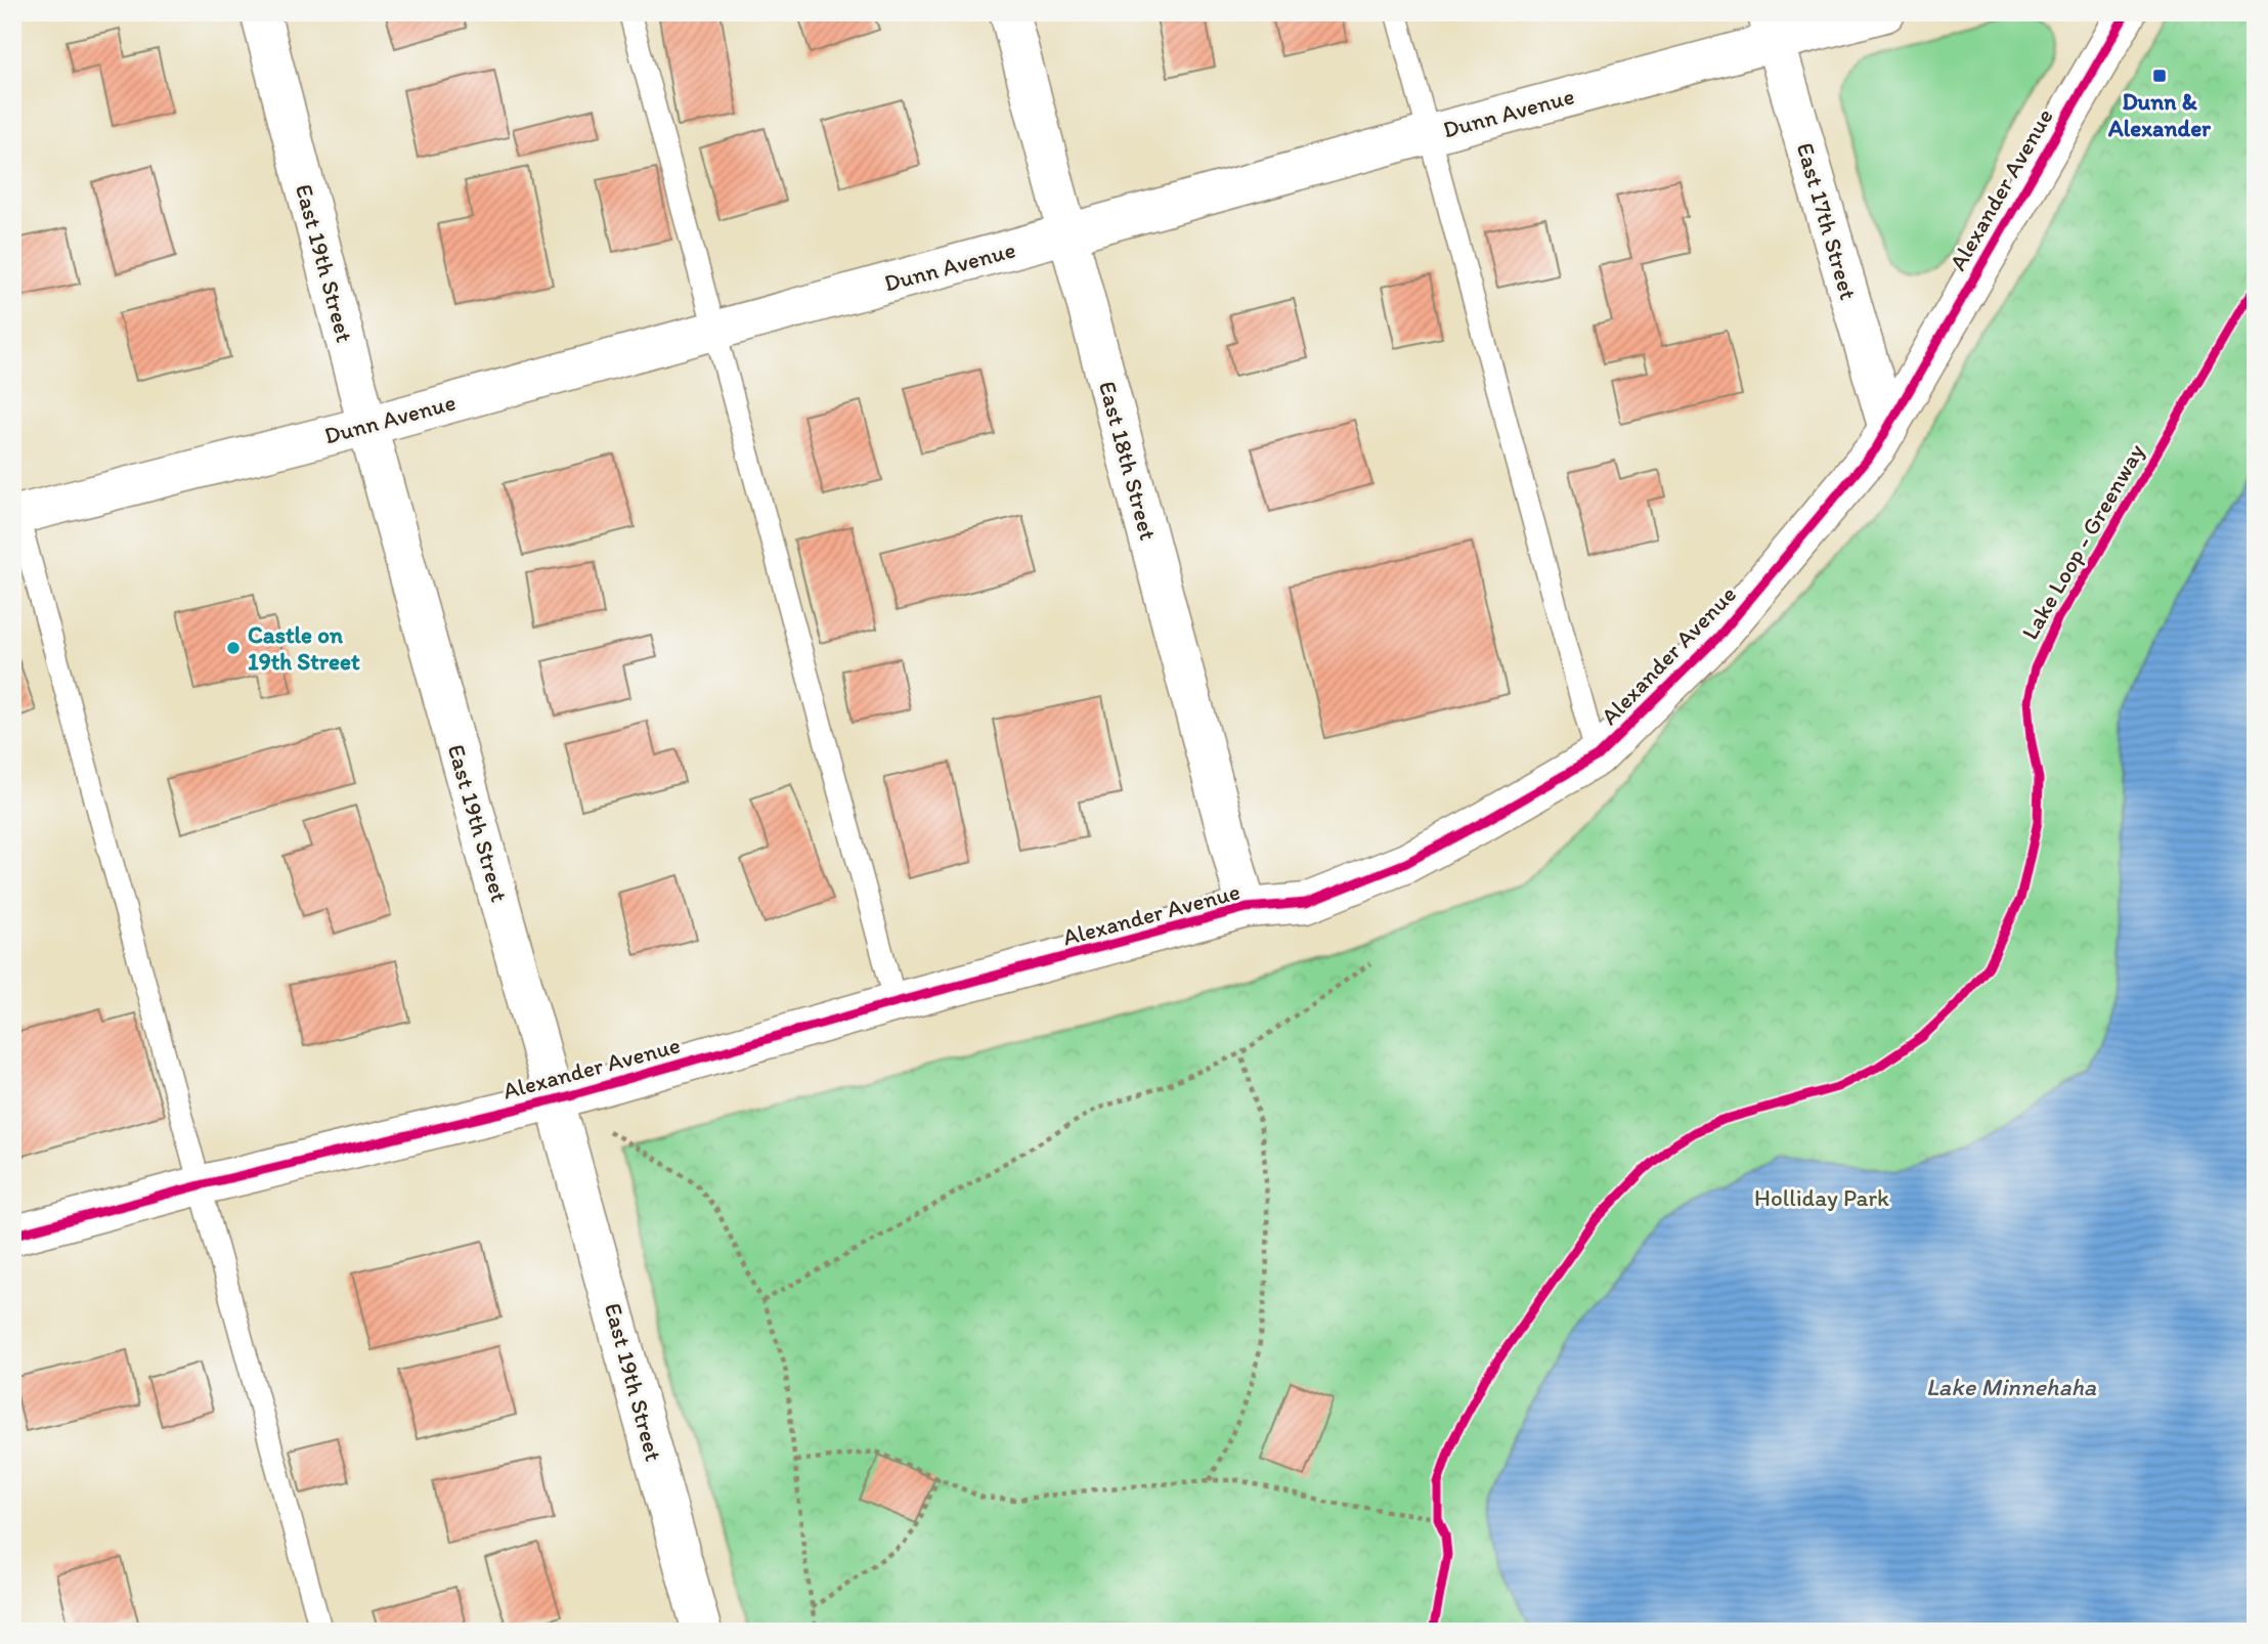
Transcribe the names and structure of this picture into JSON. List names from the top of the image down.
{
  "streets": {
    "street": [
      "Dunn Avenue",
      "Alexander Avenue",
      "East 17th Street",
      "East 19th Street",
      "East 18th Street"
    ],
    "cycle path": ["Lake Loop - Greenway"]
  },
  "crossings": [
    ["Dunn Avenue", "East 17th Street"],
    ["Dunn Avenue", "East 19th Street"],
    ["Dunn Avenue", "East 18th Street"],
    ["Alexander Avenue", "East 17th Street"],
    ["Alexander Avenue", "East 19th Street"],
    ["Alexander Avenue", "East 18th Street"]
  ],
  "water": ["Lake Minnehaha"],
  "parks": ["Holliday Park"],
  "places": {
    "transit": ["Dunn & Alexander"],
    "other": ["Castle on 19th Street"]
  }
}
